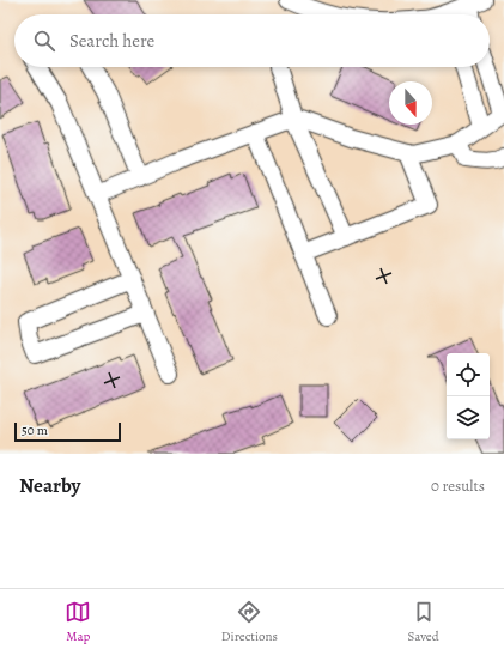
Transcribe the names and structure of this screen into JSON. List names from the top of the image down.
{
  "scale_bar": "50 m",
  "north": "bottom",
  "page": {
    "search": "Search here",
    "scale": "50 m",
    "heading": ["Nearby", "0 results"],
    "nav": ["Map", "Directions", "Saved"]
  }
}
